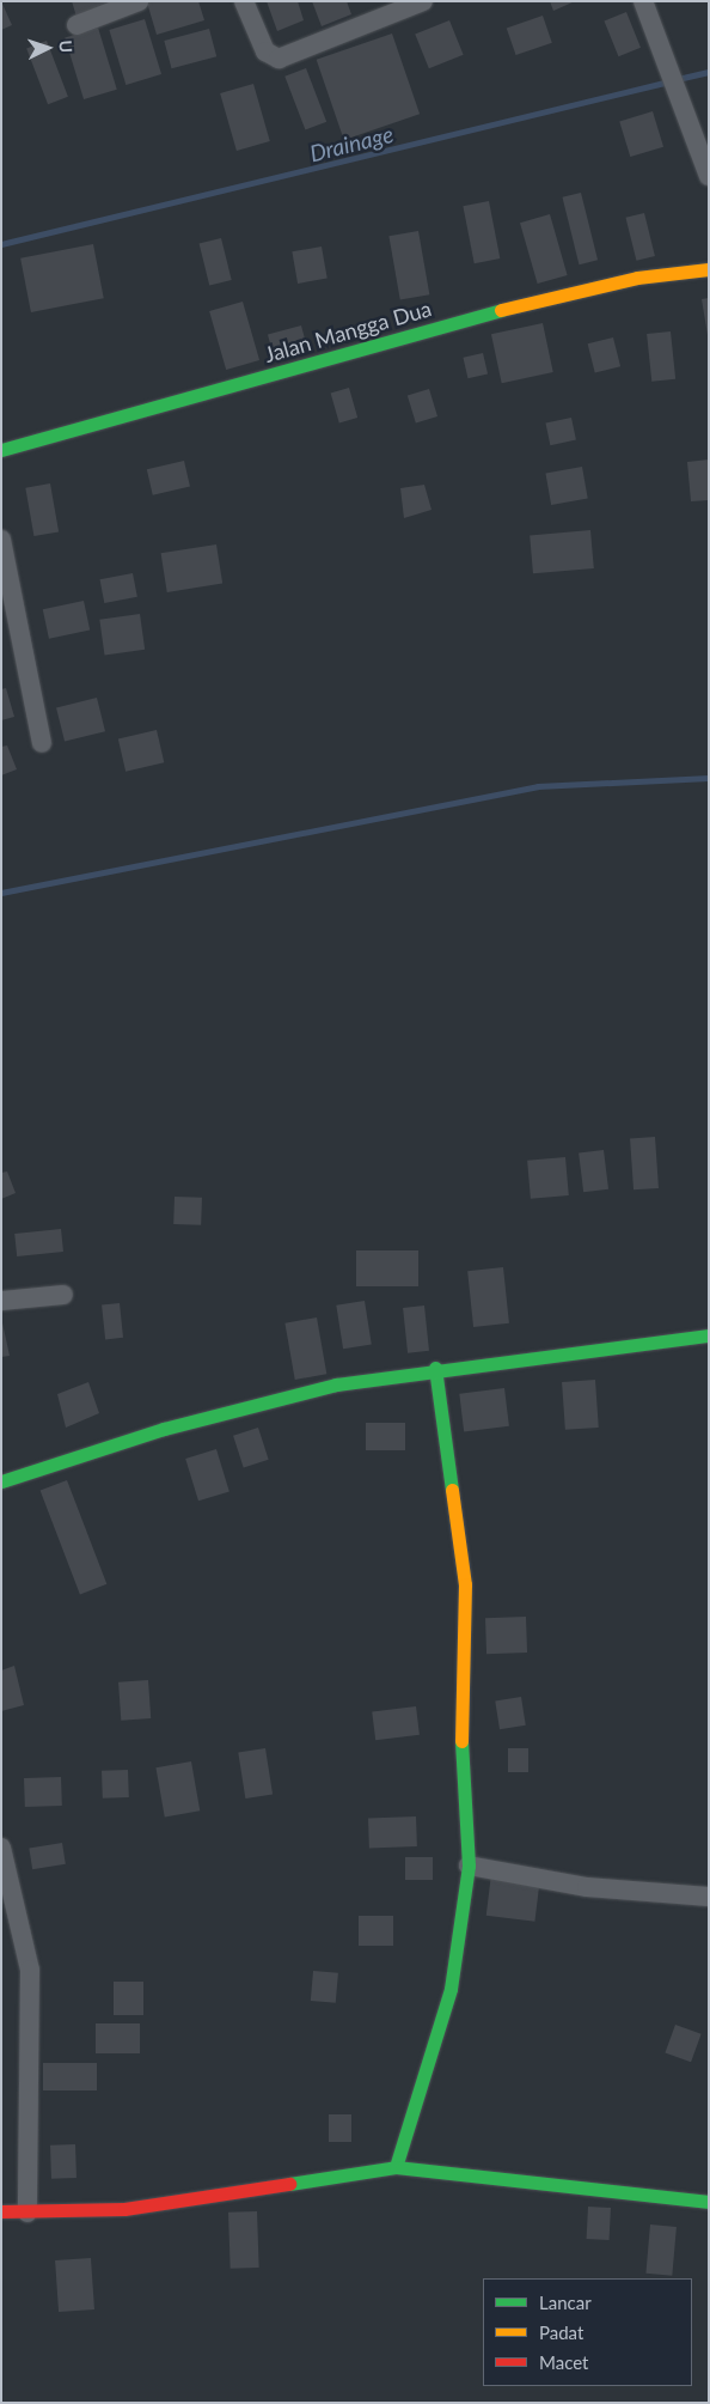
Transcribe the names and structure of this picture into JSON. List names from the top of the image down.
{
  "streets": {
    "street": ["Jalan Mangga Dua"]
  },
  "water": ["Drainage"],
  "legend": ["Lancar", "Padat", "Macet"],
  "north": "right"
}
